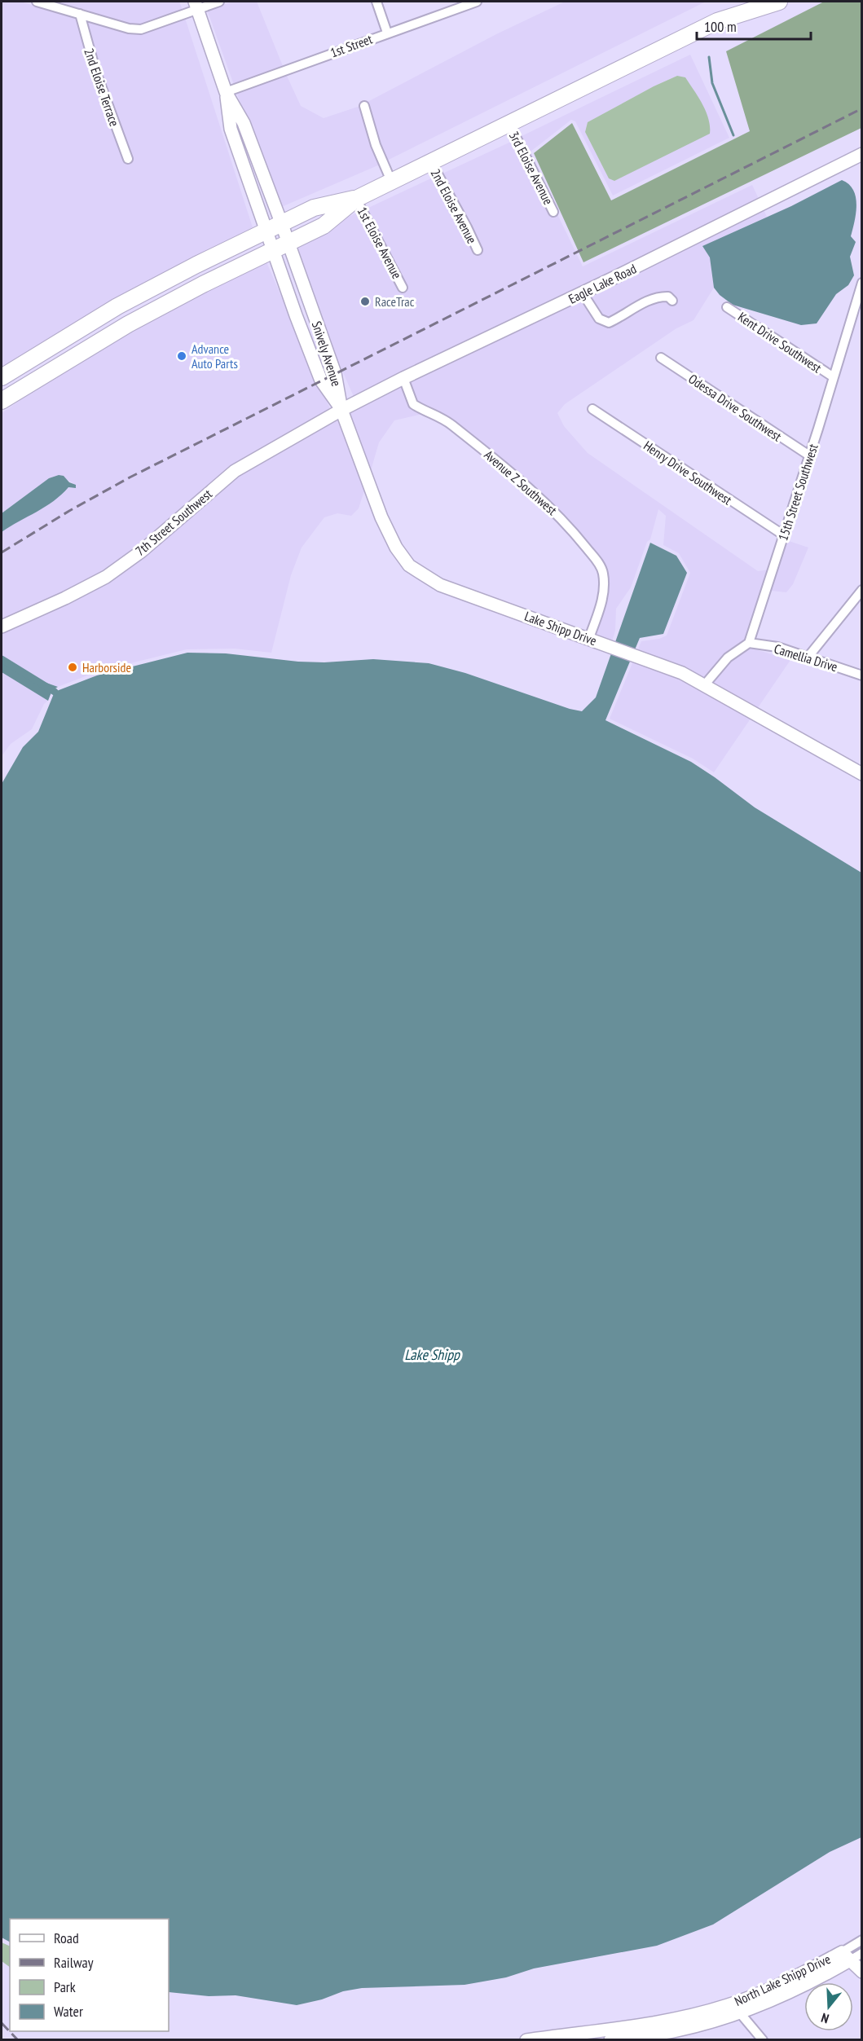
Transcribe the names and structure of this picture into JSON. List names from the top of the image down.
{
  "streets": {
    "street": [
      "1st Street",
      "2nd Eloise Terrace",
      "3rd Eloise Avenue",
      "2nd Eloise Avenue",
      "1st Eloise Avenue",
      "Eagle Lake Road",
      "Kent Drive Southwest",
      "Snively Avenue",
      "Odessa Drive Southwest",
      "Henry Drive Southwest",
      "Avenue Z Southwest",
      "15th Street Southwest",
      "7th Street Southwest",
      "Lake Shipp Drive",
      "Camellia Drive",
      "North Lake Shipp Drive"
    ]
  },
  "crossings": [
    ["1st Street", "Snively Avenue"],
    ["Eagle Lake Road", "Snively Avenue"],
    ["Eagle Lake Road", "Avenue Z Southwest"],
    ["Eagle Lake Road", "7th Street Southwest"],
    ["Eagle Lake Road", "Lake Shipp Drive"],
    ["Kent Drive Southwest", "15th Street Southwest"],
    ["Snively Avenue", "7th Street Southwest"],
    ["Snively Avenue", "Lake Shipp Drive"],
    ["Odessa Drive Southwest", "15th Street Southwest"],
    ["Henry Drive Southwest", "15th Street Southwest"],
    ["Avenue Z Southwest", "Lake Shipp Drive"],
    ["15th Street Southwest", "Camellia Drive"],
    ["7th Street Southwest", "Lake Shipp Drive"]
  ],
  "water": ["Lake Shipp"],
  "places": ["RaceTrac", "Advance Auto Parts", "Harborside"],
  "legend": [
    "Road",
    "Railway",
    "Park",
    "Water"
  ],
  "scale_bar": "100 m",
  "north": "bottom"
}
